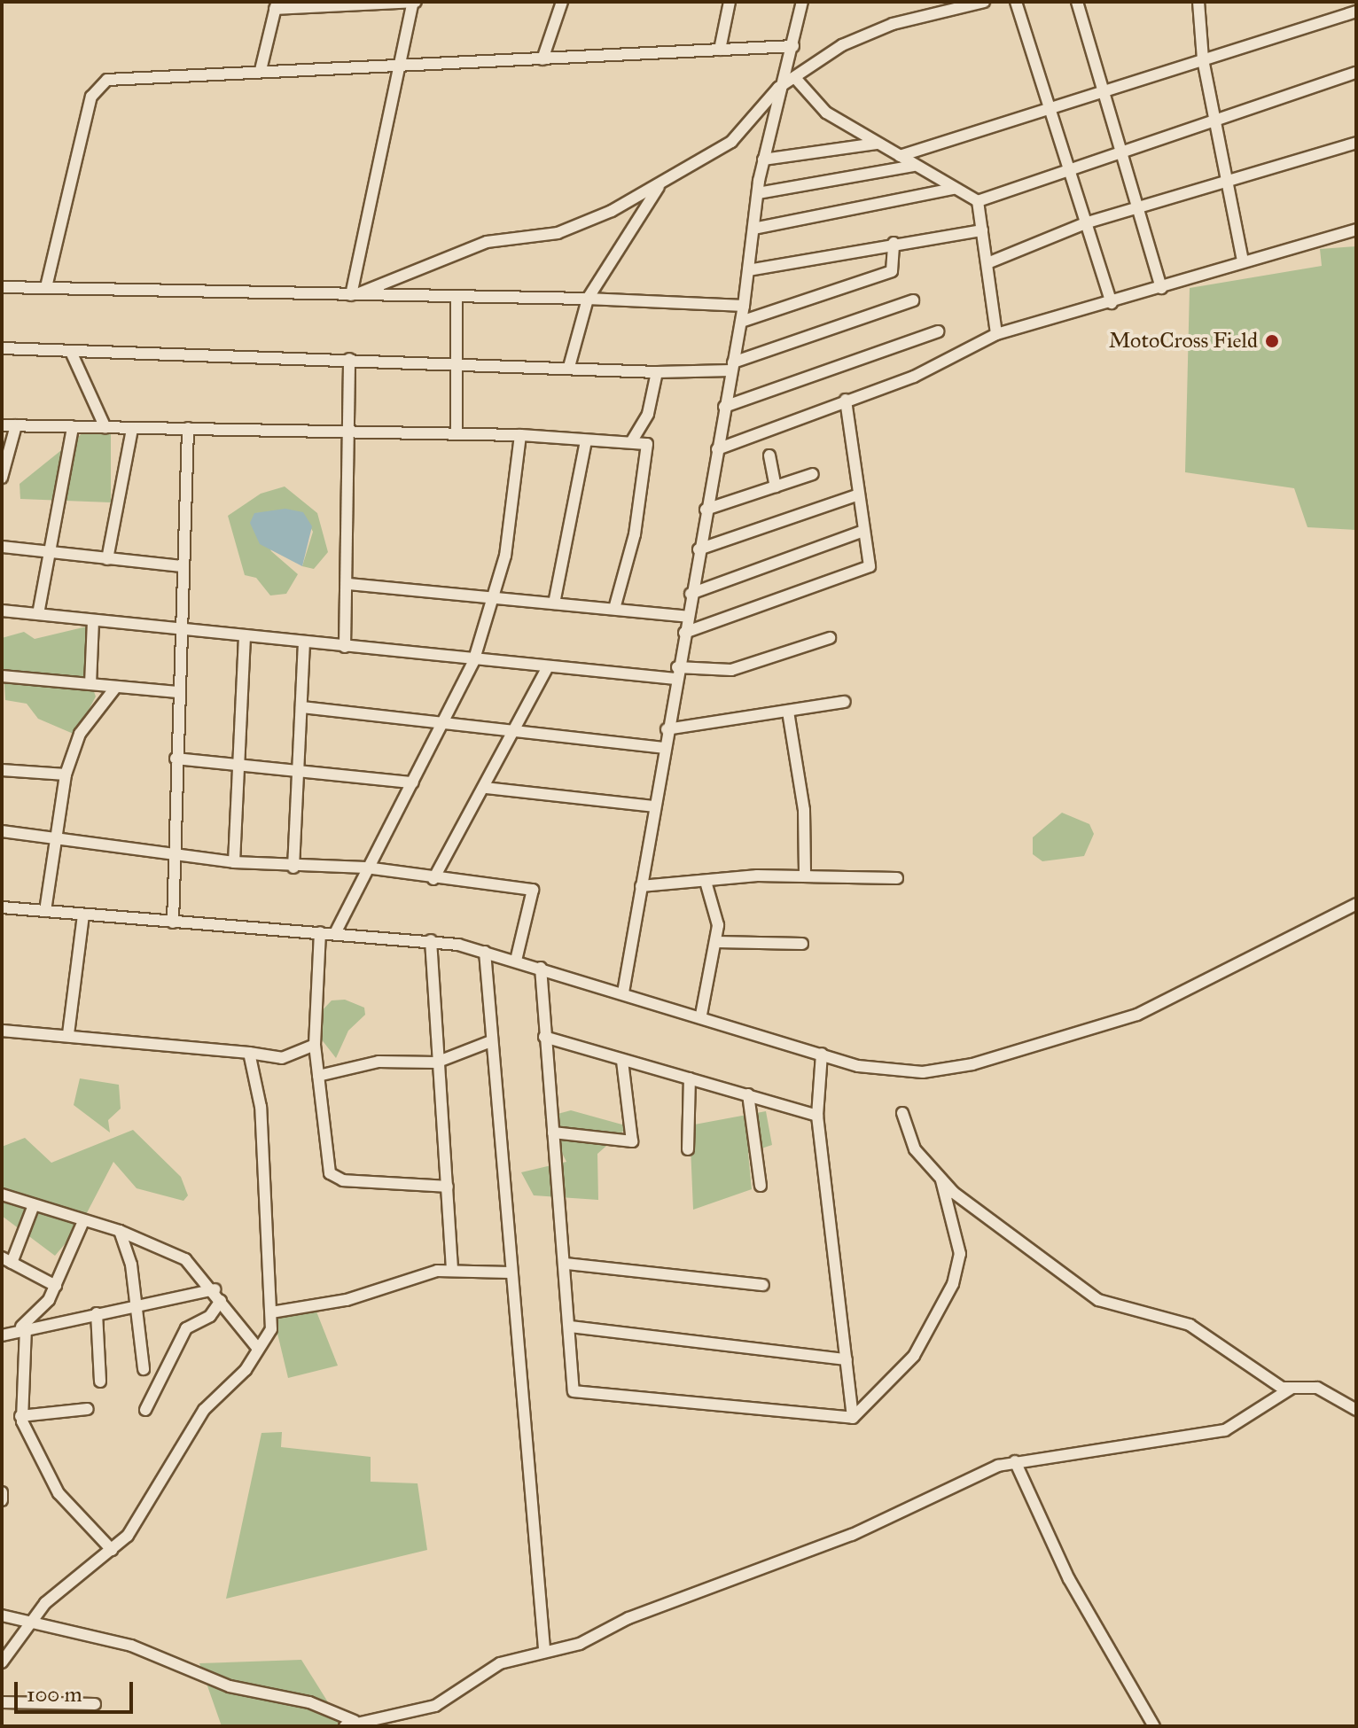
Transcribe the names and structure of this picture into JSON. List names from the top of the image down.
{
  "places": ["MotoCross Field"],
  "scale_bar": "100 m"
}
